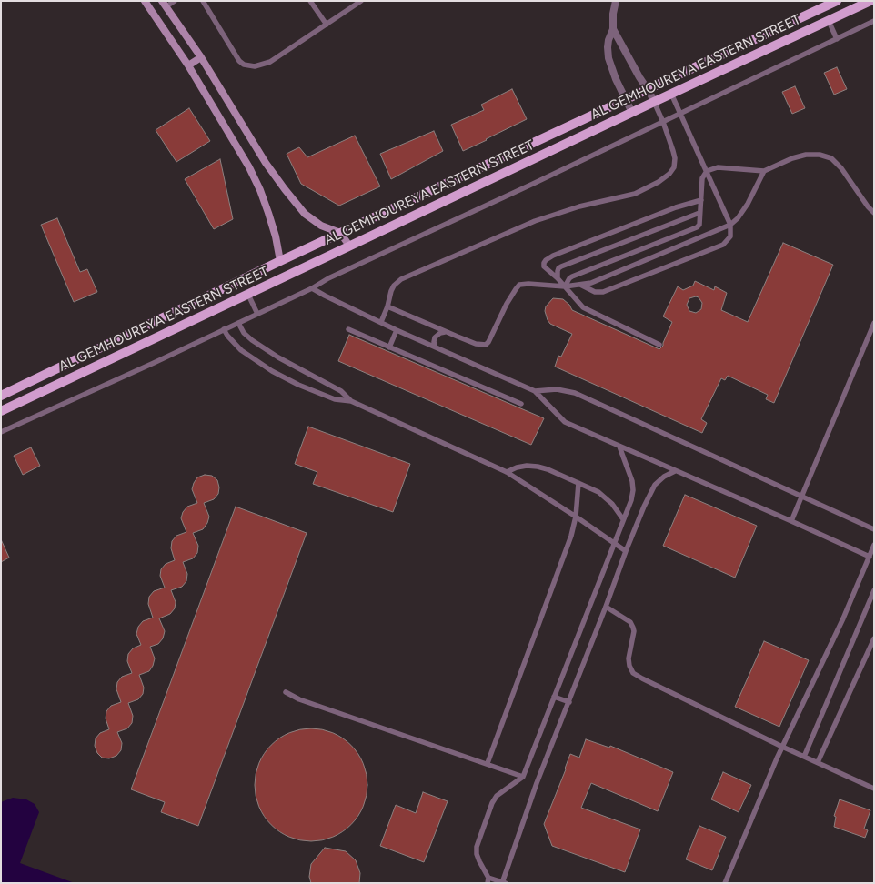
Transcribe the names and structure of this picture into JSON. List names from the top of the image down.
{
  "streets": {
    "main road": ["AL GEMHOUREYA EASTERN STREET"]
  }
}
